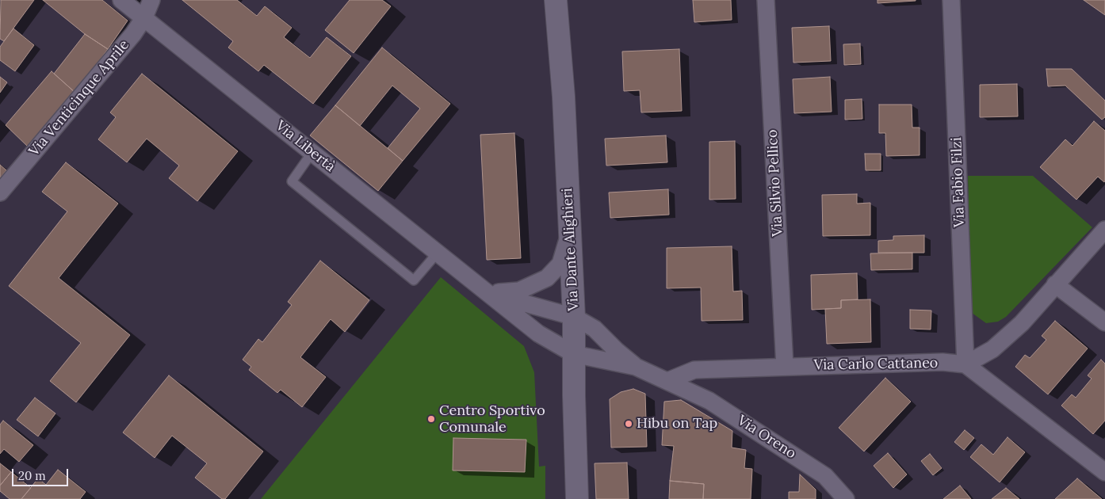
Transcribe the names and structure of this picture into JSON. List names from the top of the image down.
{
  "streets": {
    "main road": ["Via Dante Alighieri"],
    "street": [
      "Via Venticinque Aprile",
      "Via Libertà",
      "Via Fabio Filzi",
      "Via Silvio Pellico",
      "Via Carlo Cattaneo",
      "Via Oreno"
    ]
  },
  "crossings": [
    ["Via Venticinque Aprile", "Via Libertà"],
    ["Via Libertà", "Via Dante Alighieri"],
    ["Via Libertà", "Via Oreno"],
    ["Via Fabio Filzi", "Via Carlo Cattaneo"],
    ["Via Silvio Pellico", "Via Carlo Cattaneo"],
    ["Via Dante Alighieri", "Via Oreno"],
    ["Via Carlo Cattaneo", "Via Oreno"]
  ],
  "places": ["Centro Sportivo Comunale", "Hibu on Tap"],
  "scale_bar": "20 m"
}
